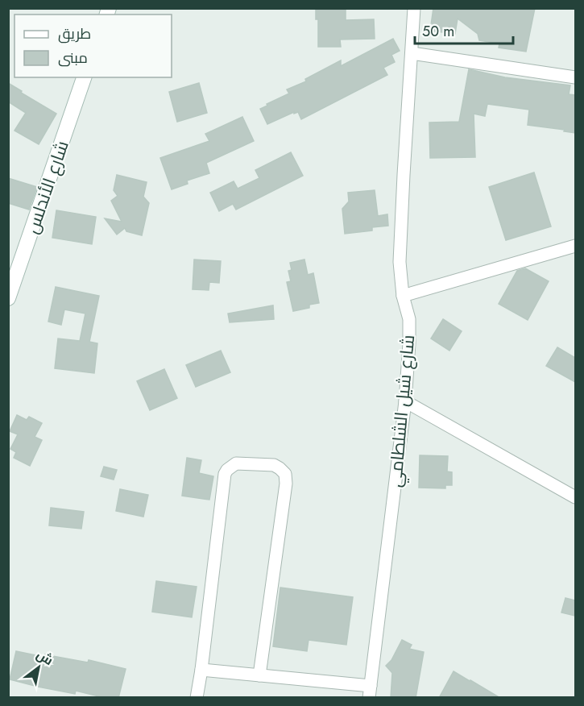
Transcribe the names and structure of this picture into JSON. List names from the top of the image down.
{
  "streets": {
    "main road": ["شارع الأندلس"],
    "street": ["شارع شيل الشلطامي"]
  },
  "legend": ["طريق", "مبنى"],
  "scale_bar": "50 m",
  "north": "top right"
}
